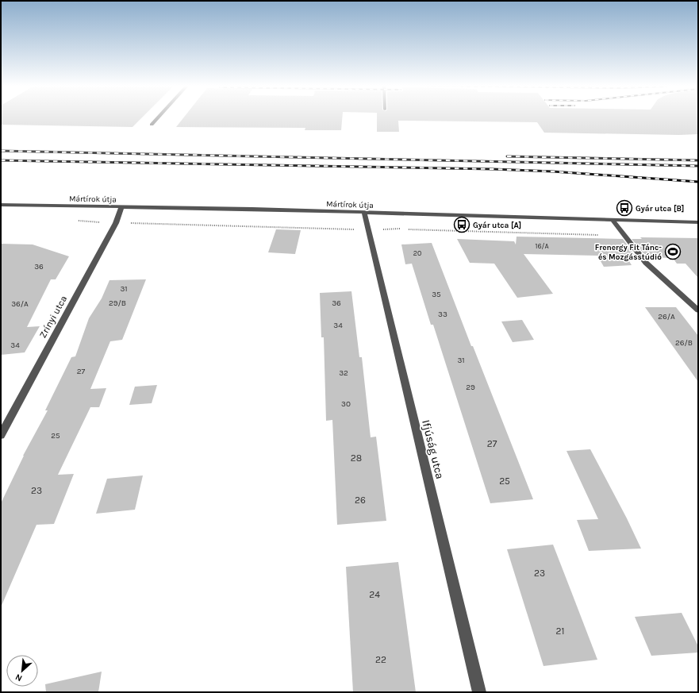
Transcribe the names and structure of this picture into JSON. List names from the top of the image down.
{
  "streets": {
    "street": ["Mártírok útja", "Zrínyi utca", "Ifjúság utca"]
  },
  "crossings": [
    ["Mártírok útja", "Zrínyi utca"],
    ["Mártírok útja", "Ifjúság utca"]
  ],
  "places": {
    "bus stop": ["Gyár utca [B]", "Gyár utca [A]"],
    "sports": ["Frenergy Fit Tánc- és Mozgásstúdió"]
  },
  "house_numbers": [
    "16/A",
    "20",
    "36",
    "31",
    "35",
    "29/B",
    "36",
    "36/A",
    "33",
    "26/A",
    "34",
    "26/B",
    "34",
    "31",
    "27",
    "32",
    "29",
    "30",
    "25",
    "27",
    "28",
    "25",
    "23",
    "26",
    "23",
    "24",
    "21",
    "22"
  ],
  "north": "bottom left"
}
